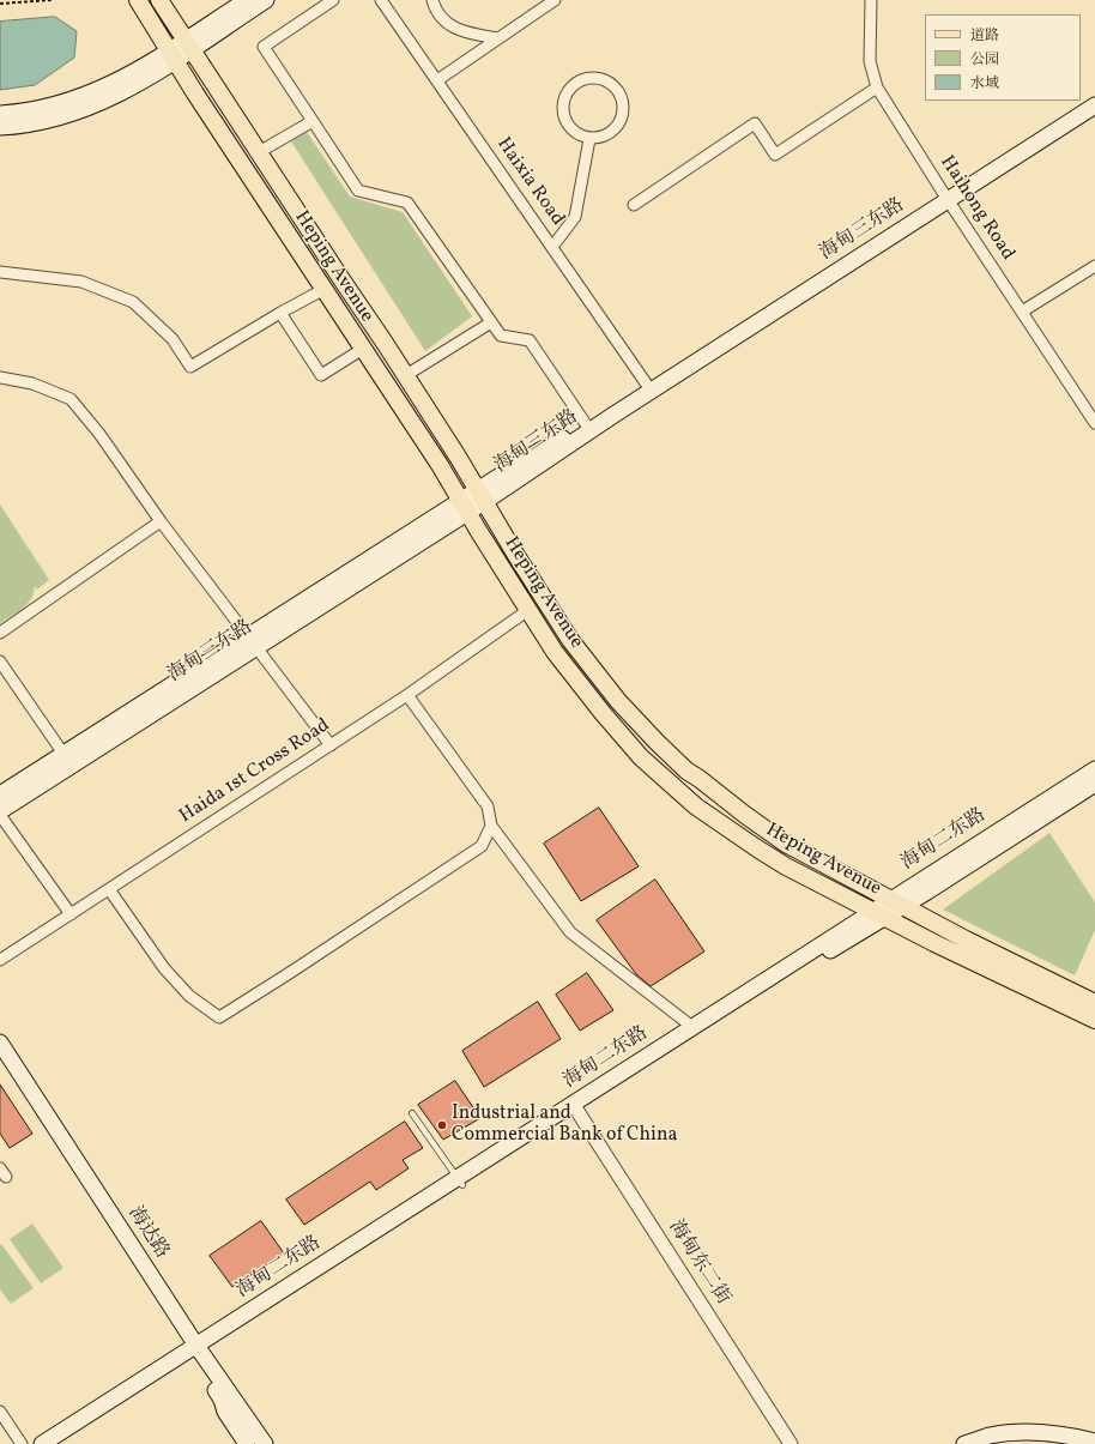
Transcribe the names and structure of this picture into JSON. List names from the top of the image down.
{
  "streets": {
    "main road": [
      "海甸三东路",
      "Heping Avenue",
      "海甸二东路",
      "海达路"
    ],
    "street": [
      "Haixia Road",
      "Haihong Road",
      "Haida 1st Cross Road",
      "海甸东二街"
    ]
  },
  "crossings": [
    ["Haihong Road", "海甸三东路"],
    ["海甸三东路", "Heping Avenue"],
    ["Heping Avenue", "Haida 1st Cross Road"],
    ["Heping Avenue", "海甸二东路"],
    ["海甸二东路", "海达路"],
    ["海甸二东路", "海甸东二街"]
  ],
  "places": ["Industrial and Commercial Bank of China"],
  "legend": ["道路", "公园", "水域"]
}
